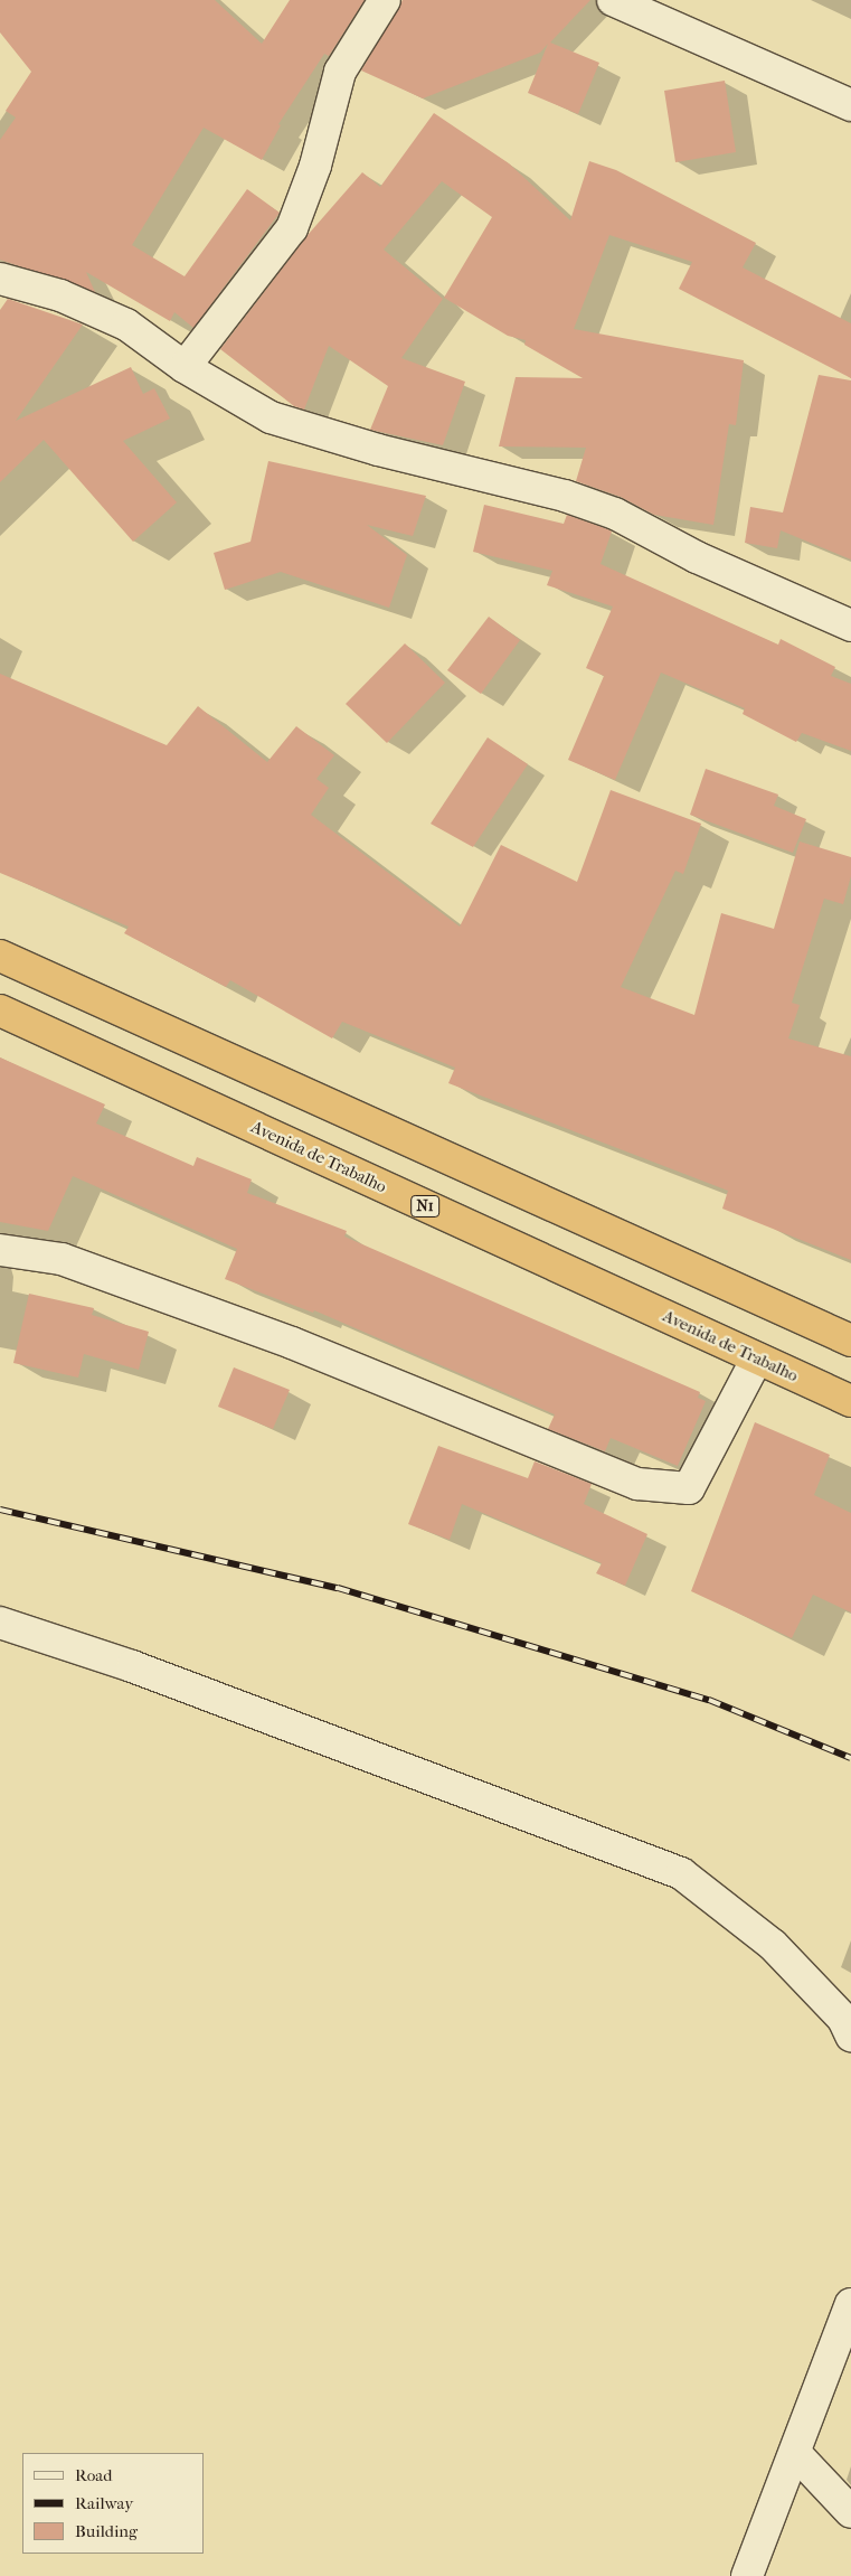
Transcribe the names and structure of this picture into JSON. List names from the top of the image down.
{
  "streets": {
    "highway": ["Avenida de Trabalho", "N1"]
  },
  "legend": ["Road", "Railway", "Building"]
}
